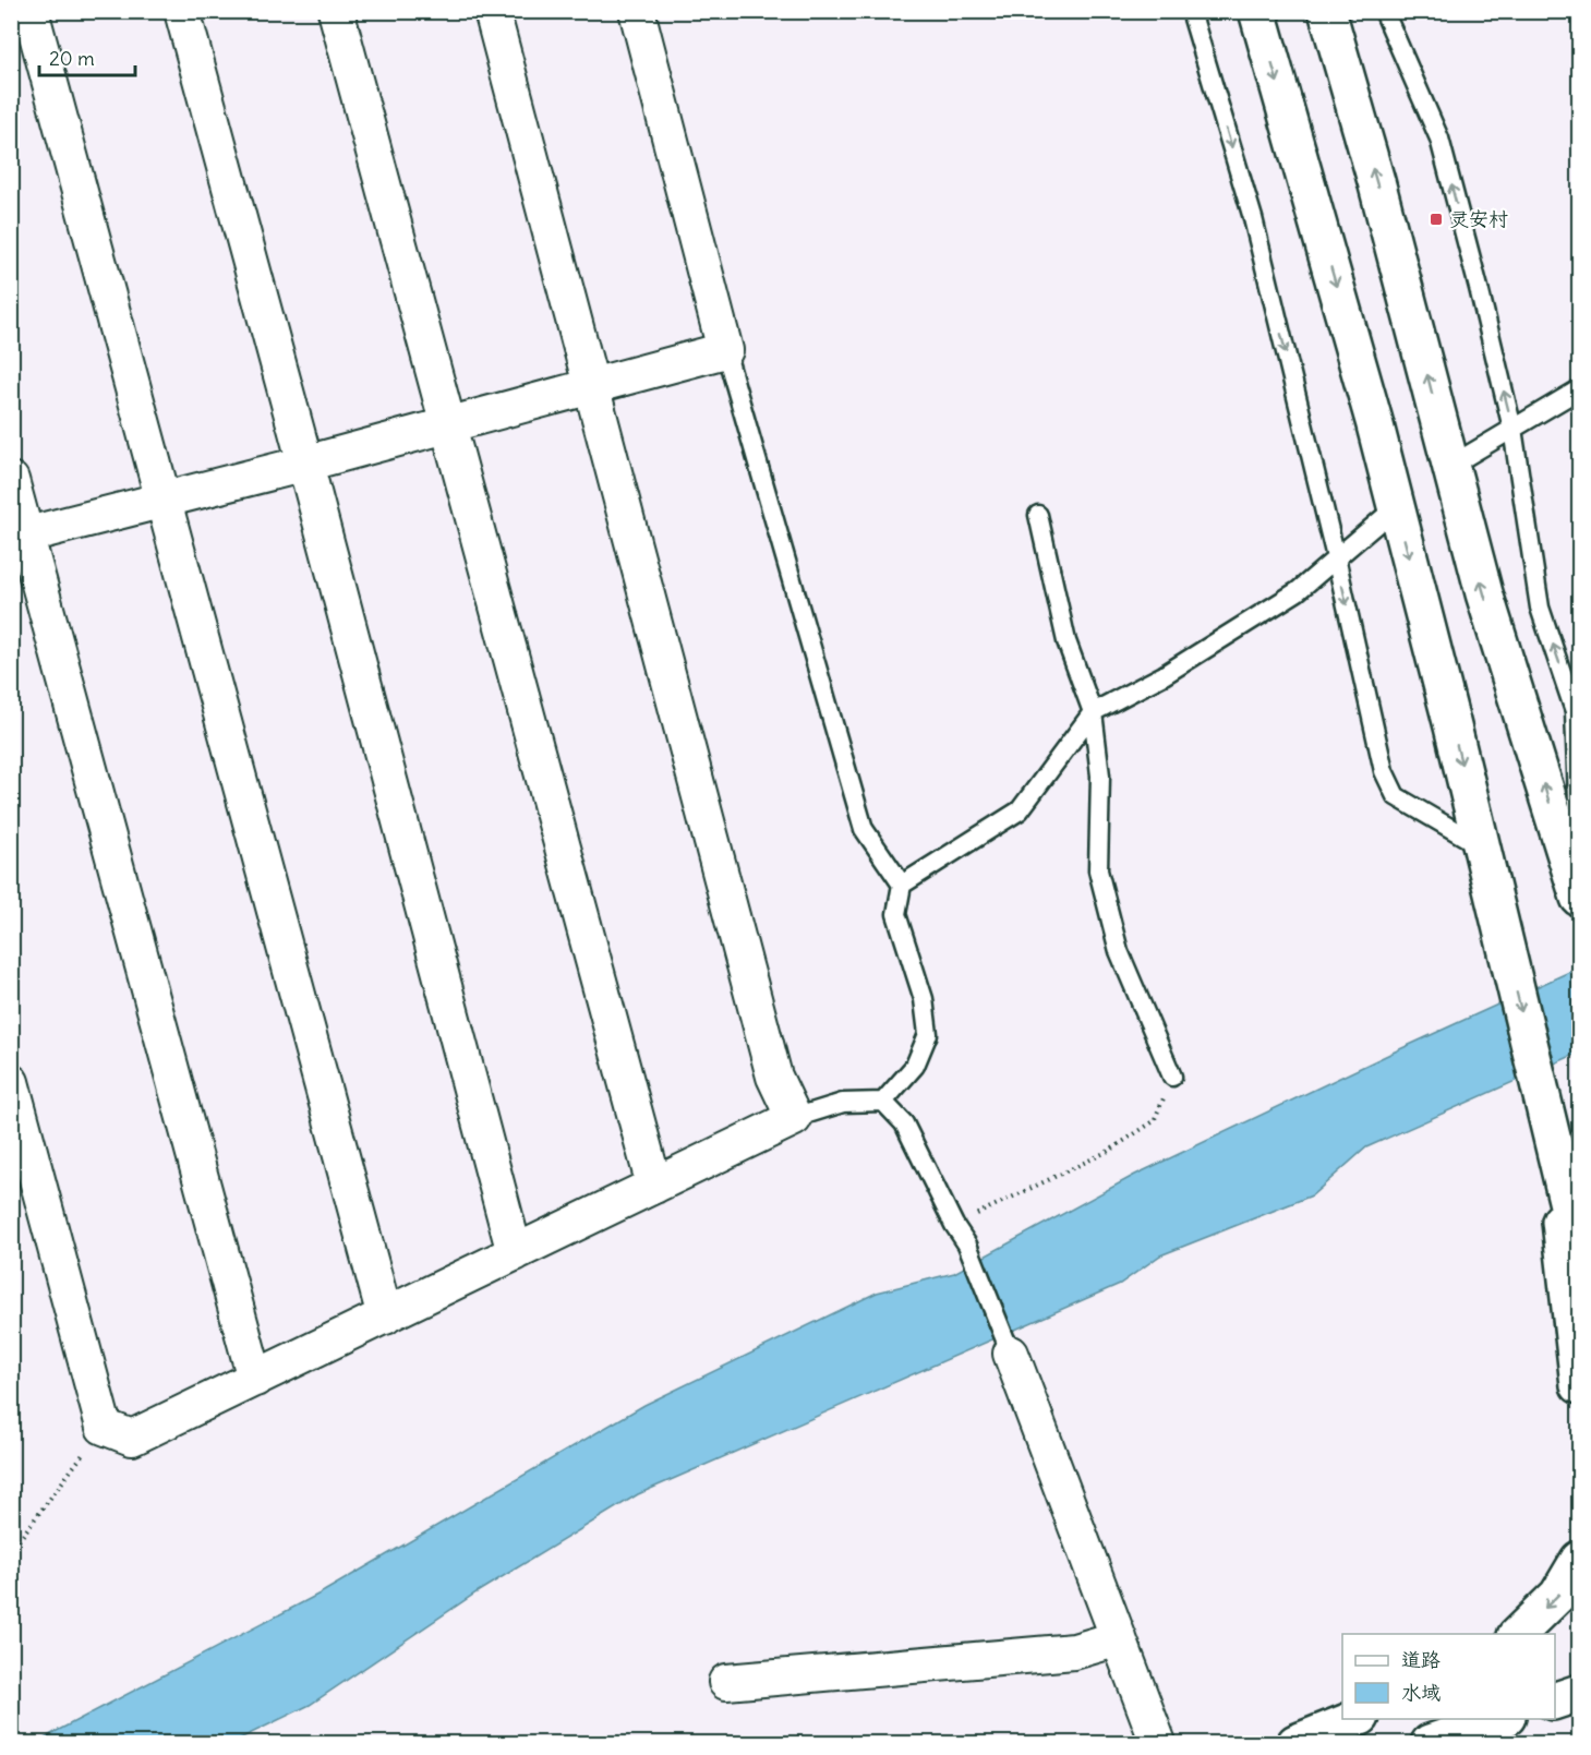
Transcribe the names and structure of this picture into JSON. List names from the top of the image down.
{
  "places": {
    "transit": ["灵安村"]
  },
  "legend": ["道路", "水域"],
  "scale_bar": "20 m"
}
